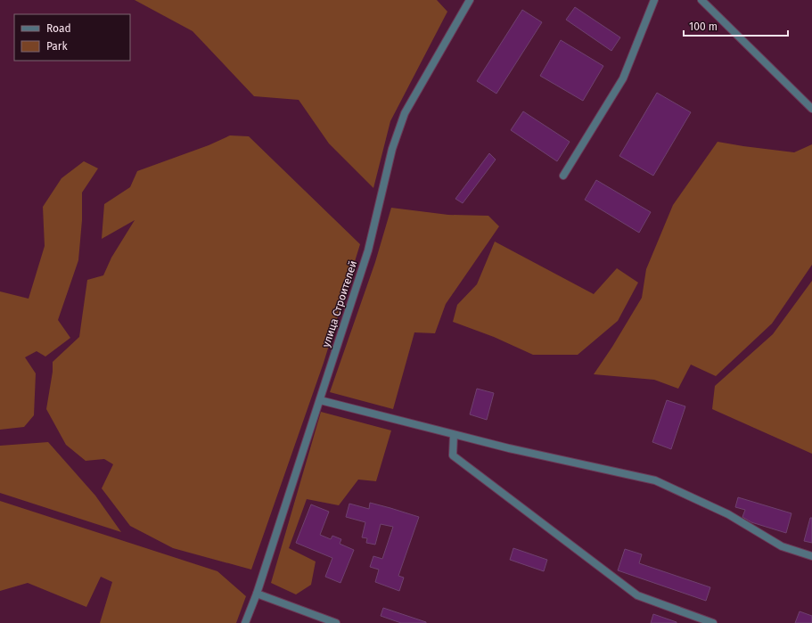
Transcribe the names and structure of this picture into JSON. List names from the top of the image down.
{
  "streets": {
    "street": ["улица Строителей"]
  },
  "legend": ["Road", "Park"],
  "scale_bar": "100 m"
}
